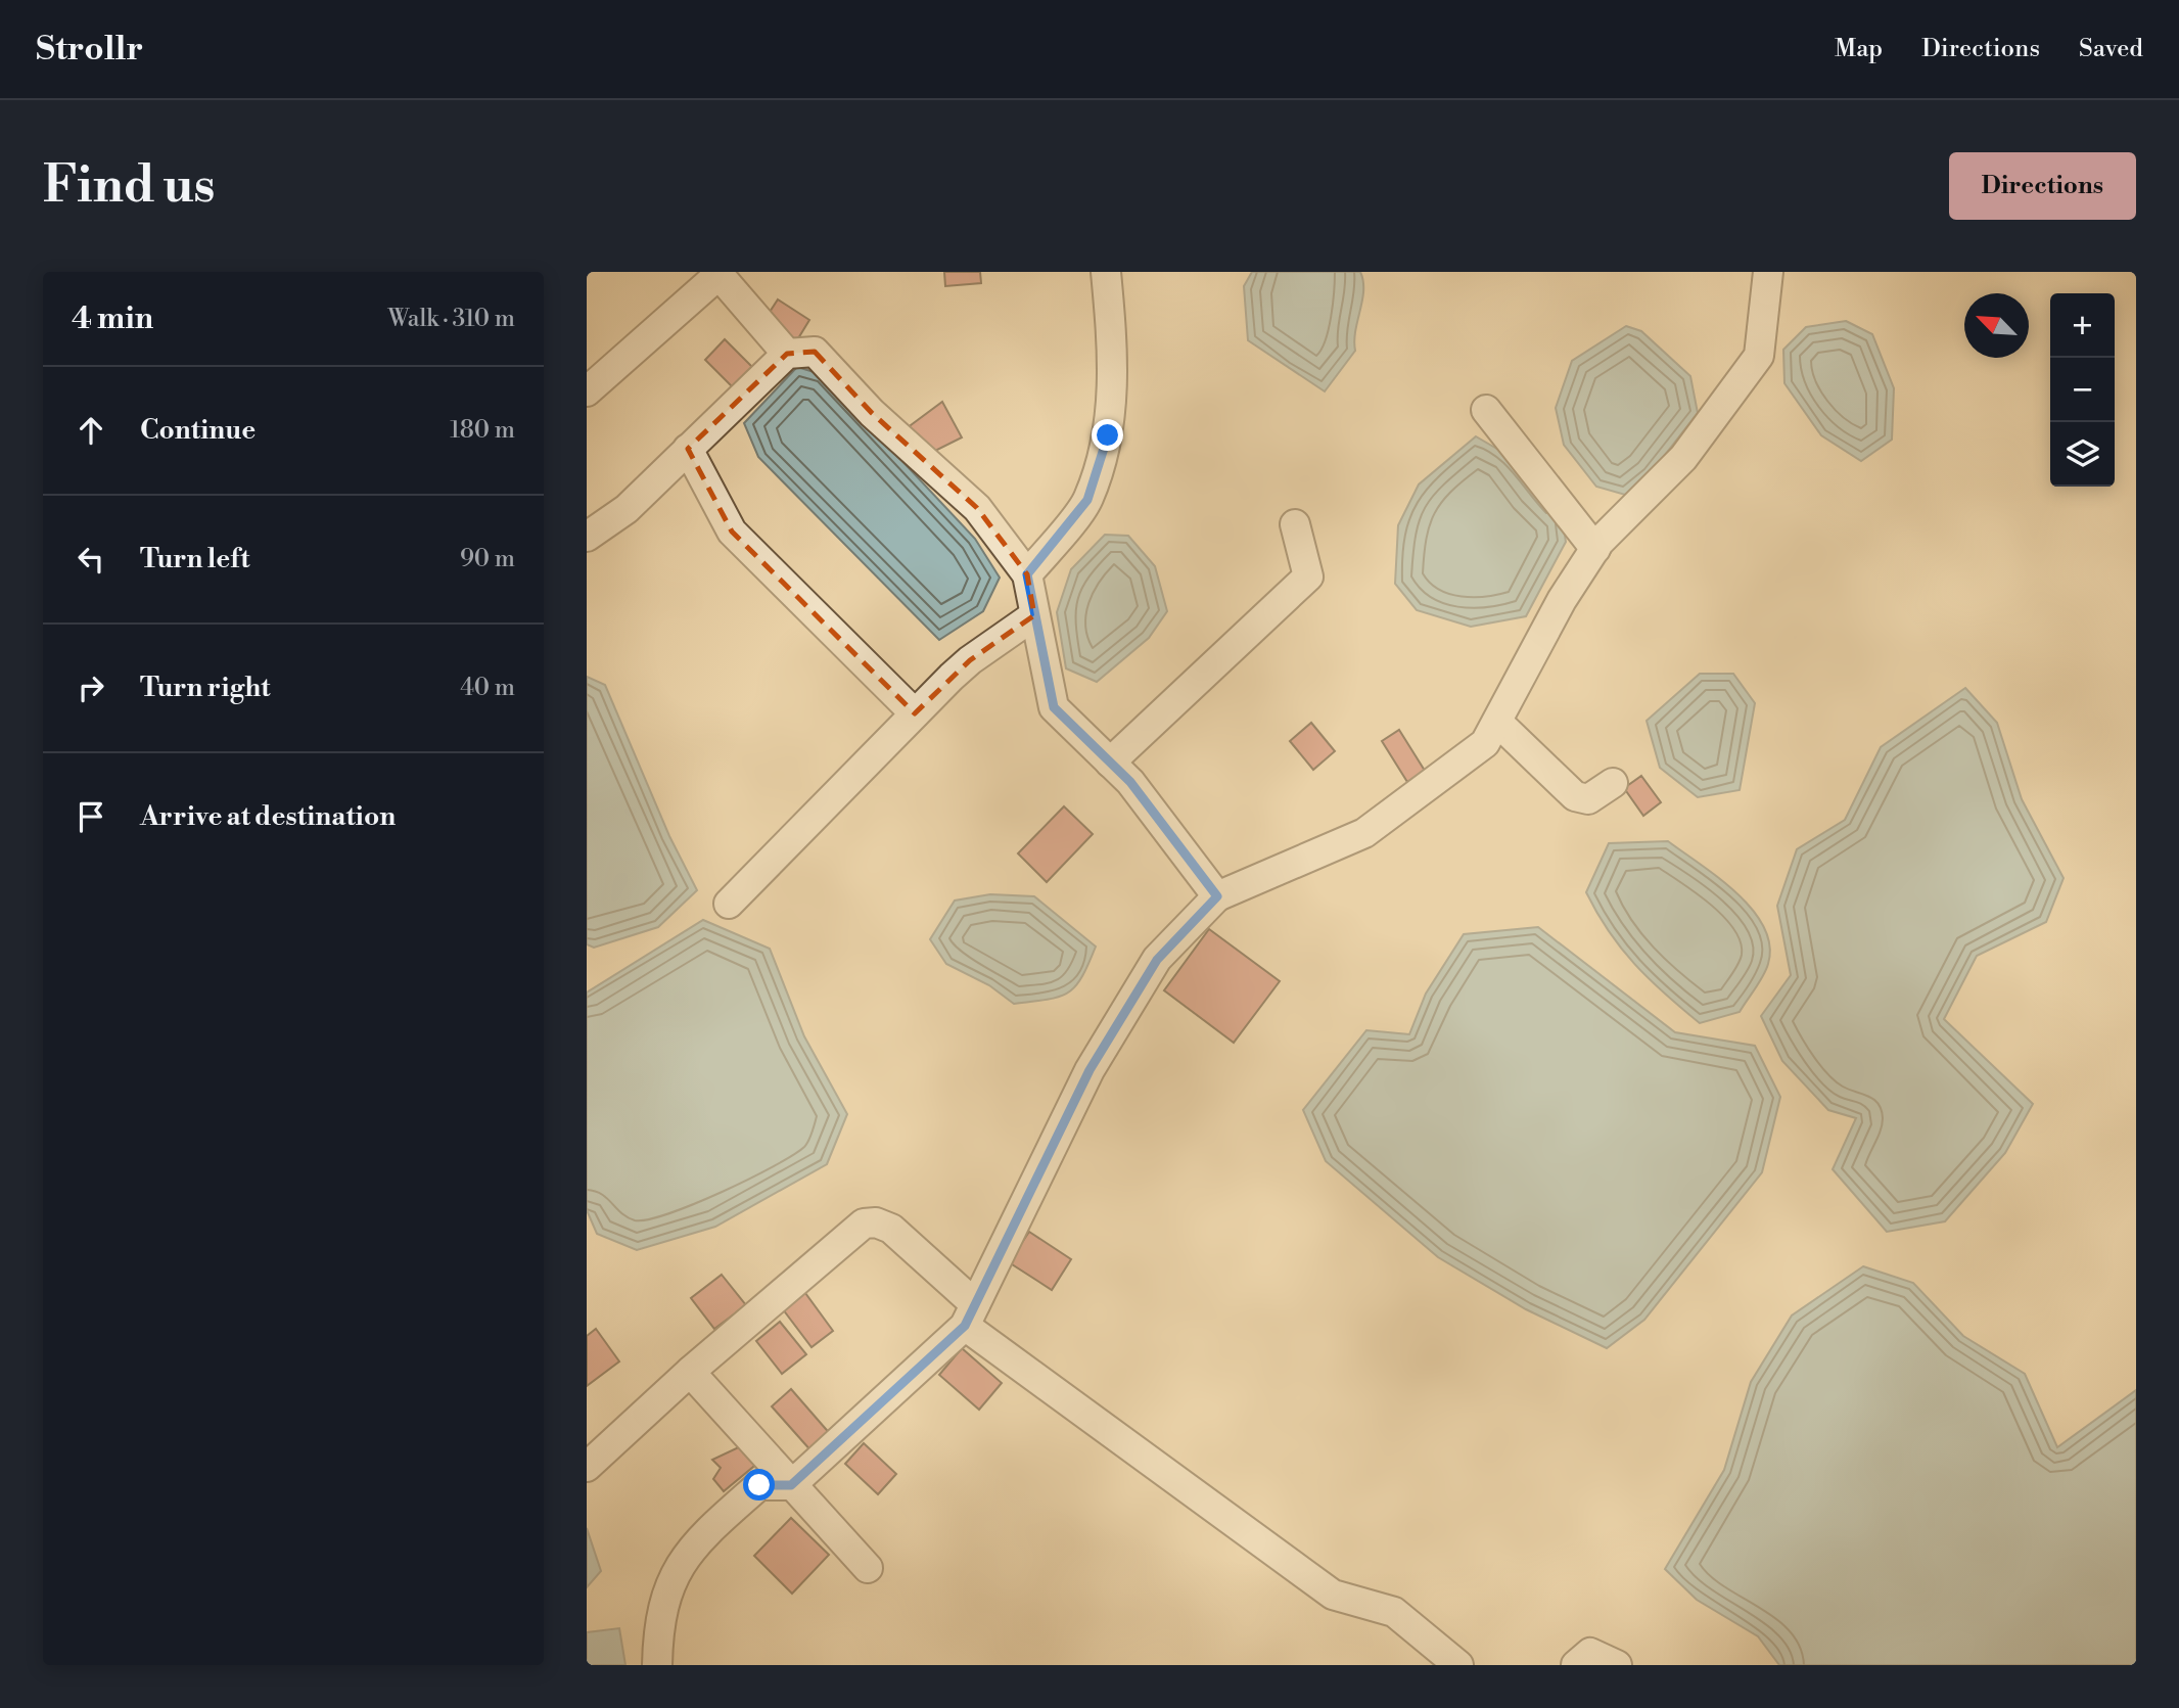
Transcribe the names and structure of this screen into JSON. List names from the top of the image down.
{
  "north": "top left",
  "page": {
    "header": "Strollr",
    "nav": ["Map", "Directions", "Saved"],
    "buttons": "Directions",
    "title": "Find us",
    "heading": ["4 min", "Walk · 310 m"],
    "map_buttons": ["+", "−"],
    "list": [
      ["Continue", "180 m"],
      ["Turn left", "90 m"],
      ["Turn right", "40 m"],
      "Arrive at destination"
    ]
  }
}
